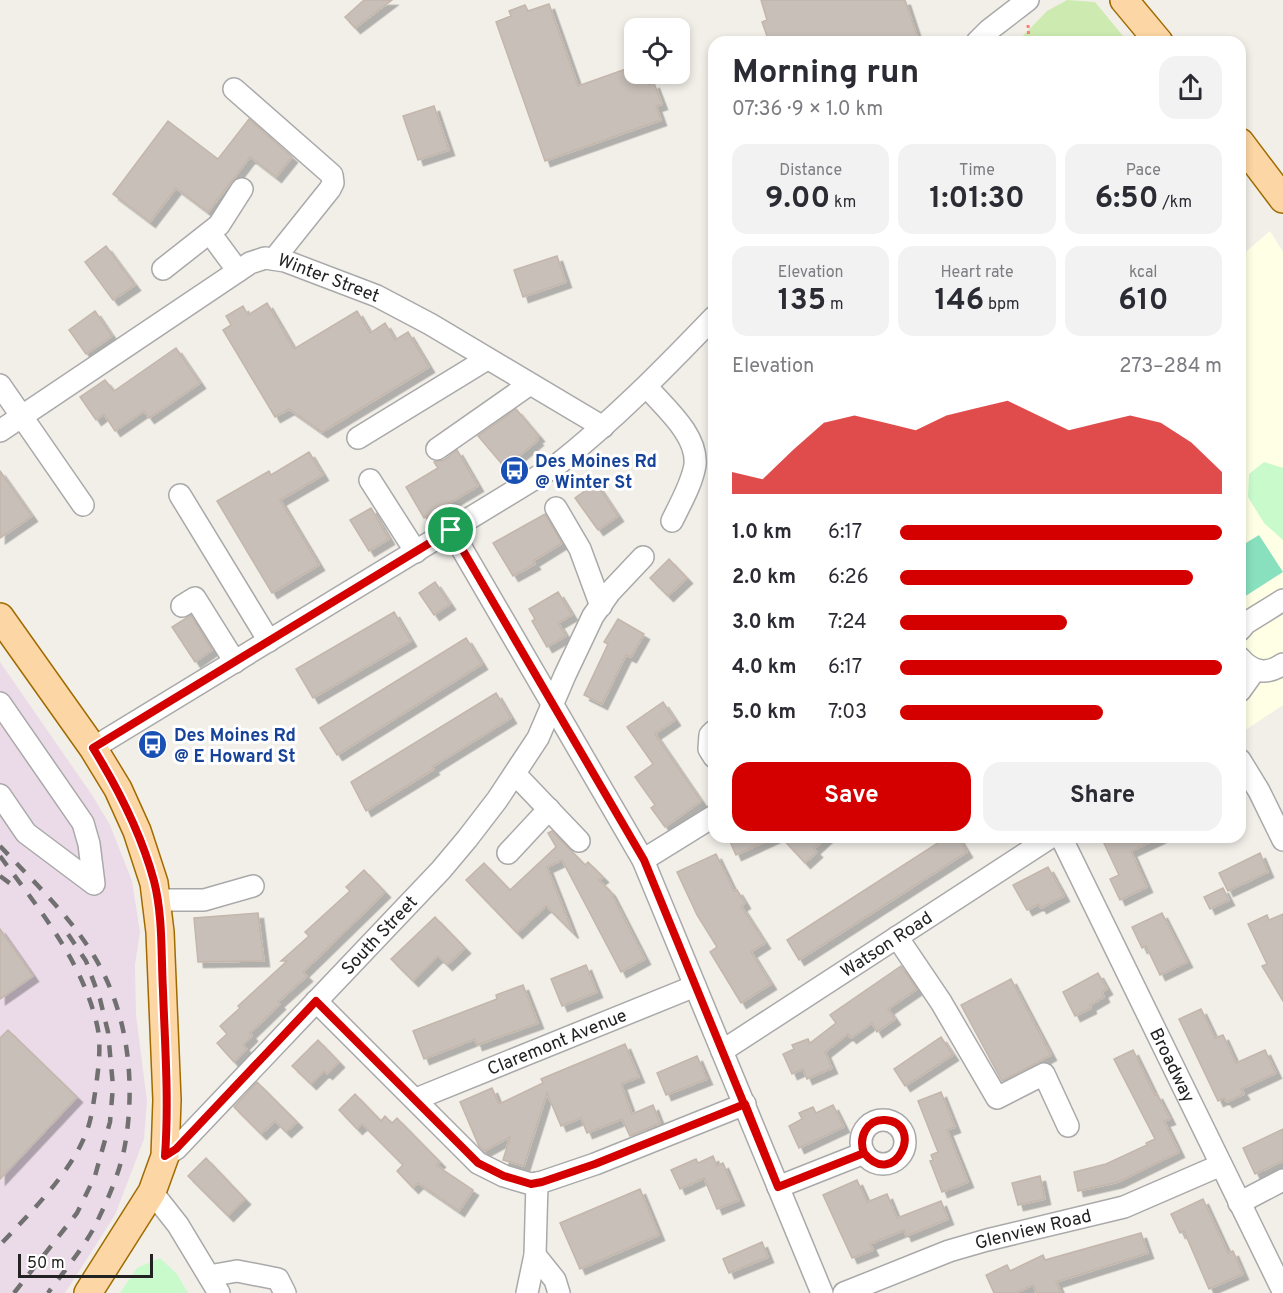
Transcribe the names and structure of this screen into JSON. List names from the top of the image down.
{
  "streets": {
    "main road": ["South Street"],
    "street": [
      "Winter Street",
      "Watson Road",
      "Claremont Avenue",
      "Broadway",
      "Glenview Road"
    ]
  },
  "crossings": [
    ["Broadway", "Glenview Road"]
  ],
  "places": {
    "bus stop": ["Des Moines Rd @ Winter St", "Des Moines Rd @ E Howard St"]
  },
  "scale_bar": "50 m",
  "page": {
    "heading": ["Morning run", "07:36 · 9 × 1.0 km"],
    "stats": [
      ["Distance", "9.00 km"],
      ["Time", "1:01:30"],
      ["Pace", "6:50 /km"],
      ["Elevation", "135 m"],
      ["Heart rate", "146 bpm"],
      ["kcal", "610"]
    ],
    "chart": ["Elevation", "273–284 m"],
    "list": [
      {
        "name": "1.0 km",
        "note": "6:17"
      },
      {
        "name": "2.0 km",
        "note": "6:26"
      },
      {
        "name": "3.0 km",
        "note": "7:24"
      },
      {
        "name": "4.0 km",
        "note": "6:17"
      },
      {
        "name": "5.0 km",
        "note": "7:03"
      }
    ],
    "buttons": ["Save", "Share"],
    "scale": "50 m"
  }
}
